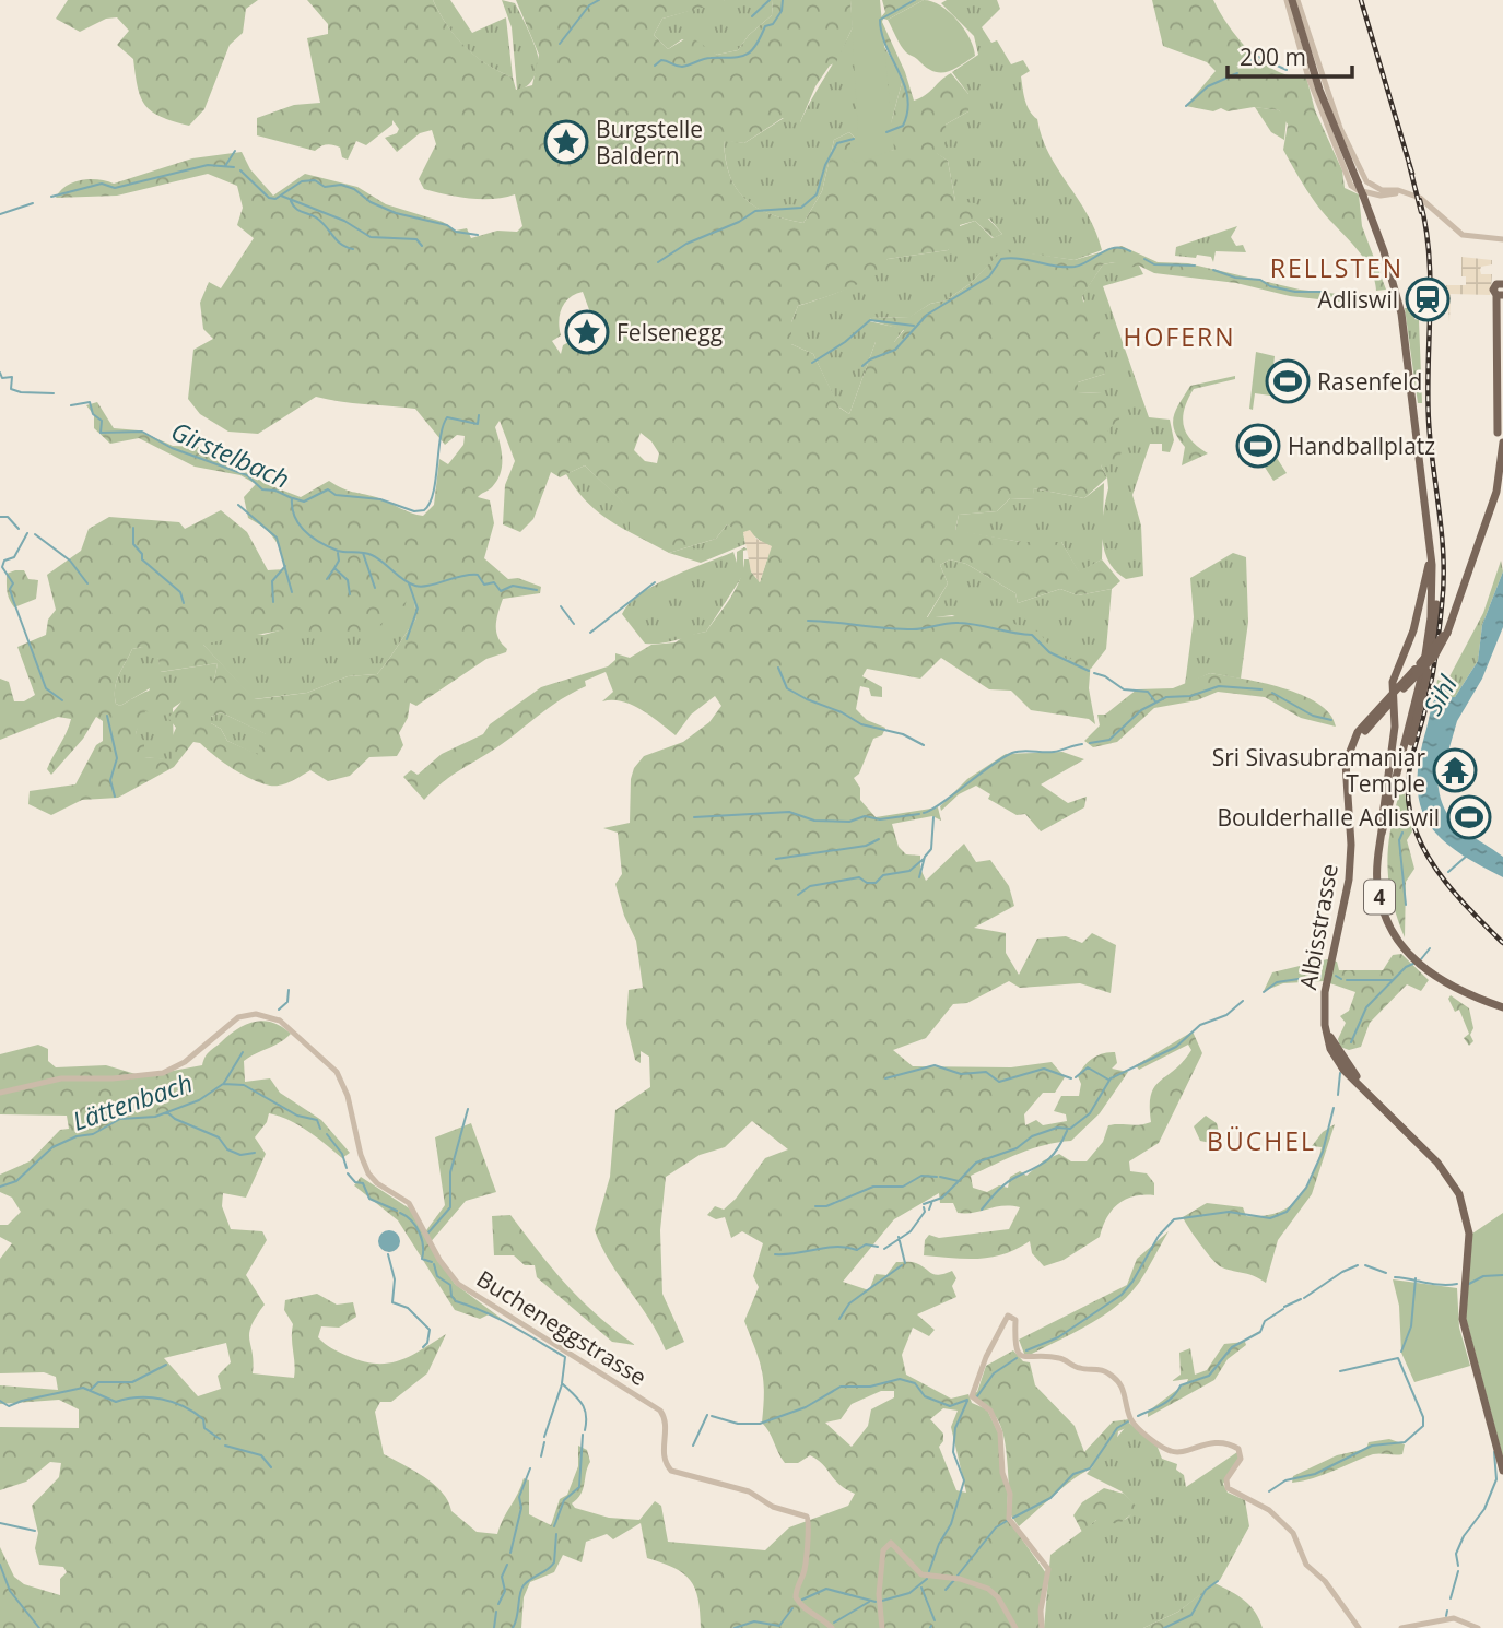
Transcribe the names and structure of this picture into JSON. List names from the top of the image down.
{
  "streets": {
    "main road": ["4", "Albisstrasse"],
    "street": ["Bucheneggstrasse"]
  },
  "districts": ["RELLSTEN", "HOFERN", "BÜCHEL"],
  "water": ["Girstelbach", "Sihl", "Lättenbach"],
  "places": {
    "place": ["Burgstelle Baldern", "Felsenegg"],
    "station": ["Adliswil"],
    "sports": ["Rasenfeld", "Handballplatz", "Boulderhalle Adliswil"],
    "temple": ["Sri Sivasubramaniar Temple"]
  },
  "scale_bar": "200 m"
}
